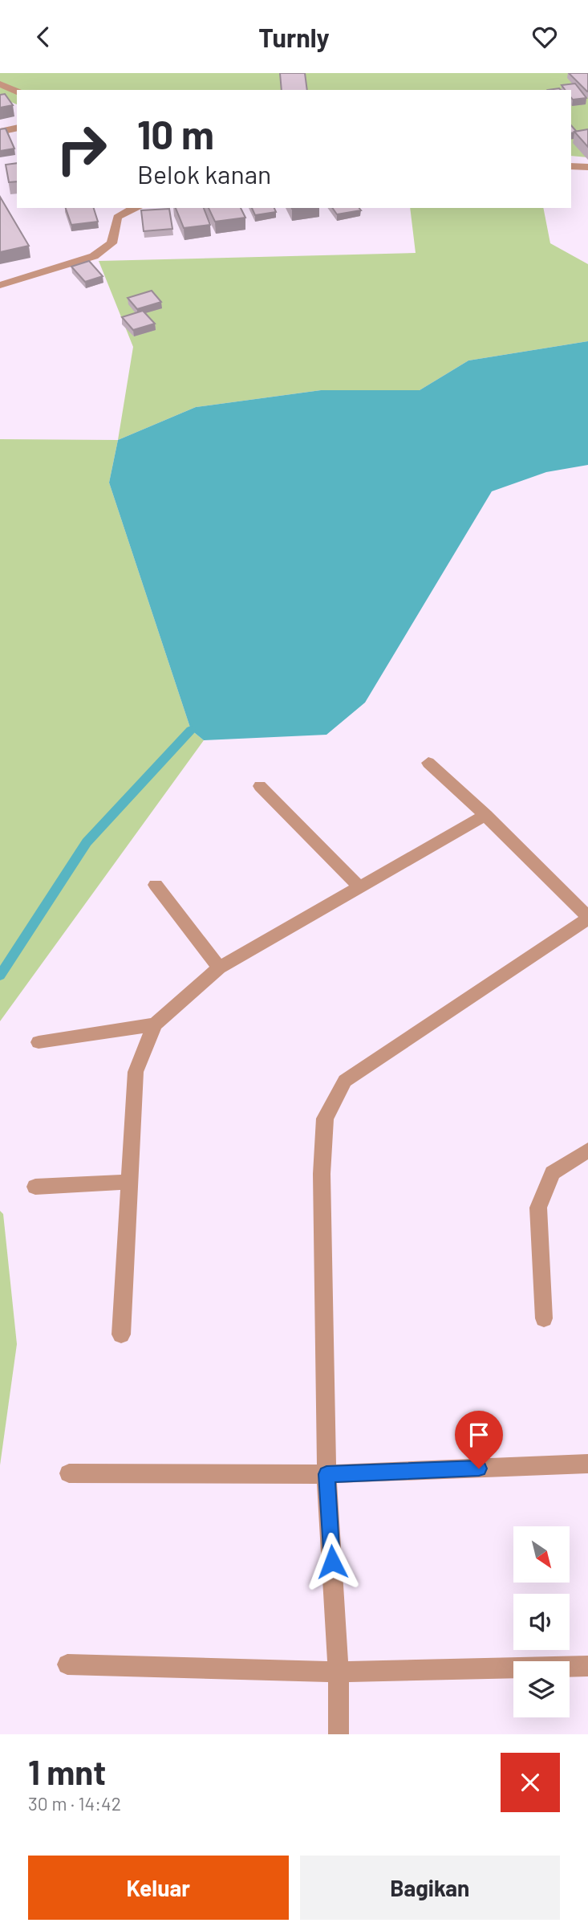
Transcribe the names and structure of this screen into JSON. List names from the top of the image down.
{
  "north": "bottom right",
  "page": {
    "header": "Turnly",
    "turn": ["10 m", "Belok kanan"],
    "heading": ["1 mnt", "30 m · 14:42"],
    "buttons": ["Keluar", "Bagikan"]
  }
}
